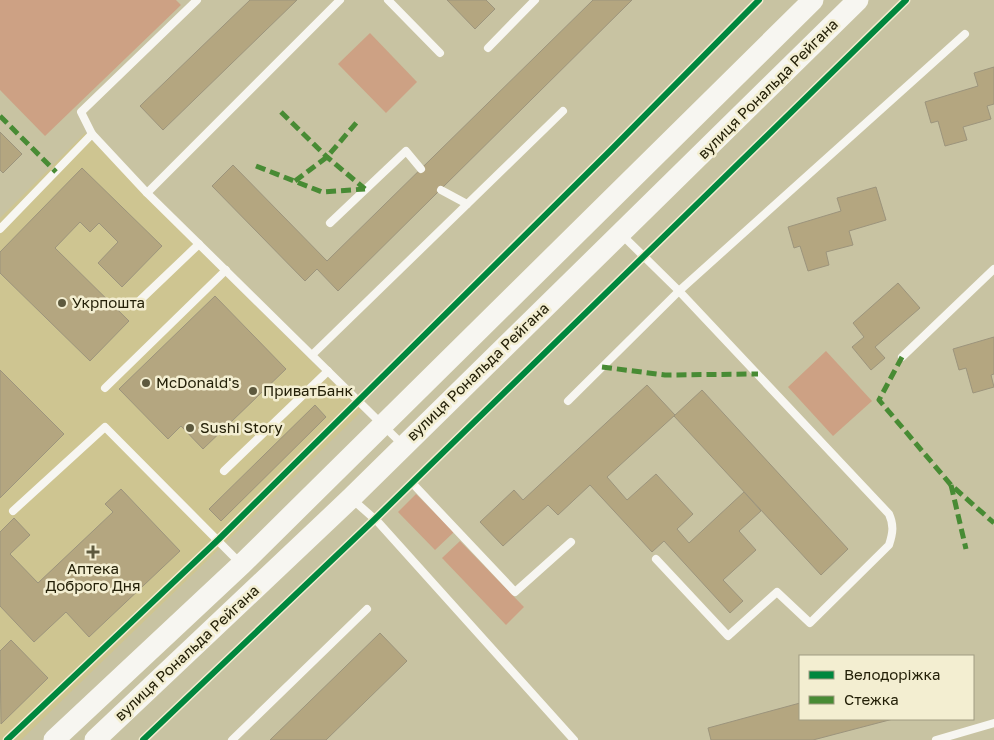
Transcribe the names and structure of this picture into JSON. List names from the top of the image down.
{
  "streets": {
    "main road": ["вулиця Рональда Рейгана"]
  },
  "places": {
    "other": [
      "Укрпошта",
      "McDonald's",
      "ПриватБанк",
      "Sushi Story"
    ],
    "health": ["Аптека Доброго Дня"]
  },
  "legend": ["Велодоріжка", "Стежка"]
}
